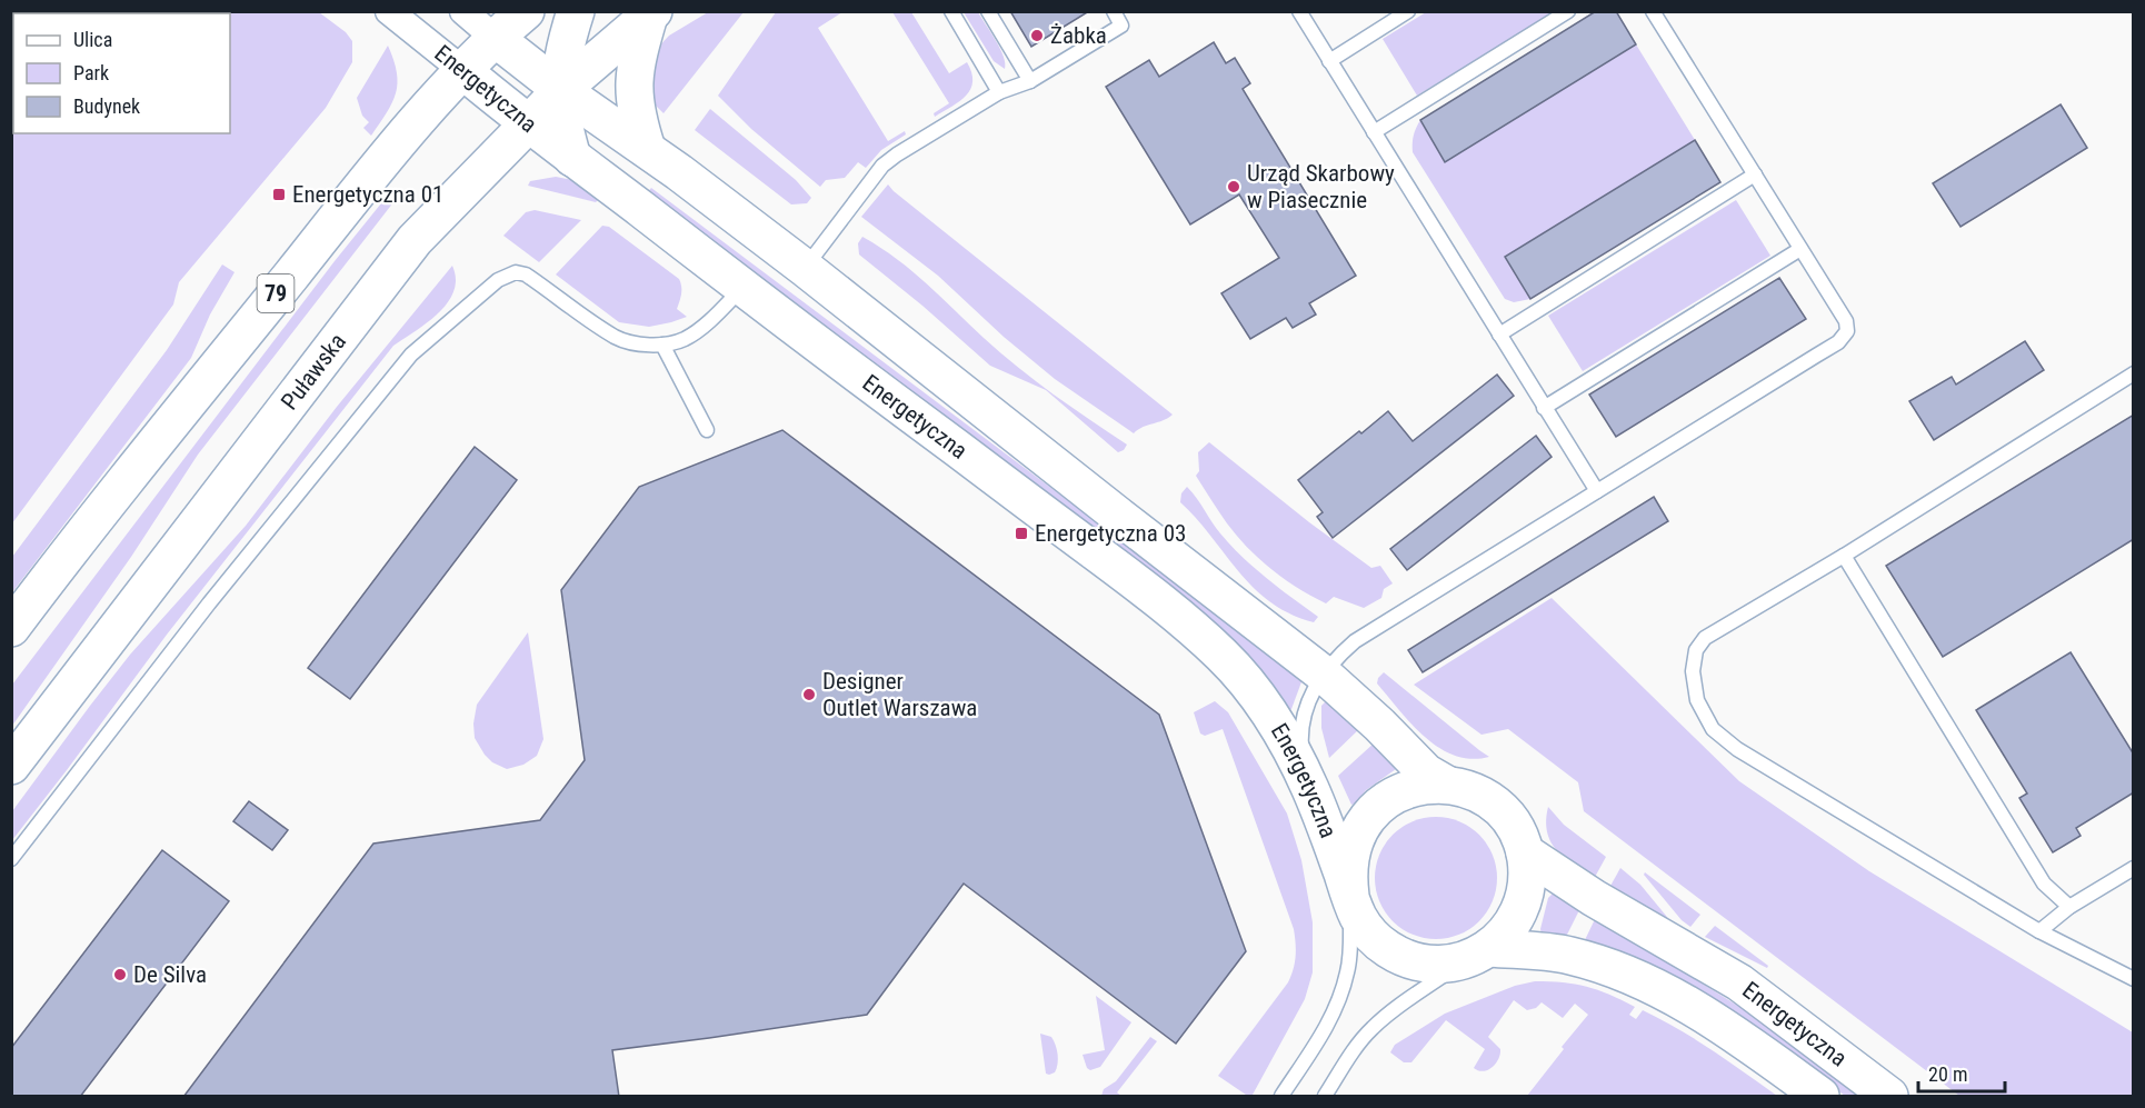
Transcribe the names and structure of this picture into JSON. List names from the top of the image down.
{
  "streets": {
    "street": ["Energetyczna", "79", "Puławska"]
  },
  "crossings": [
    ["Energetyczna", "79"],
    ["Energetyczna", "Puławska"]
  ],
  "places": {
    "other": [
      "Żabka",
      "Urząd Skarbowy w Piasecznie",
      "Designer Outlet Warszawa",
      "De Silva"
    ],
    "transit": ["Energetyczna 01", "Energetyczna 03"]
  },
  "legend": ["Ulica", "Park", "Budynek"],
  "scale_bar": "20 m"
}
